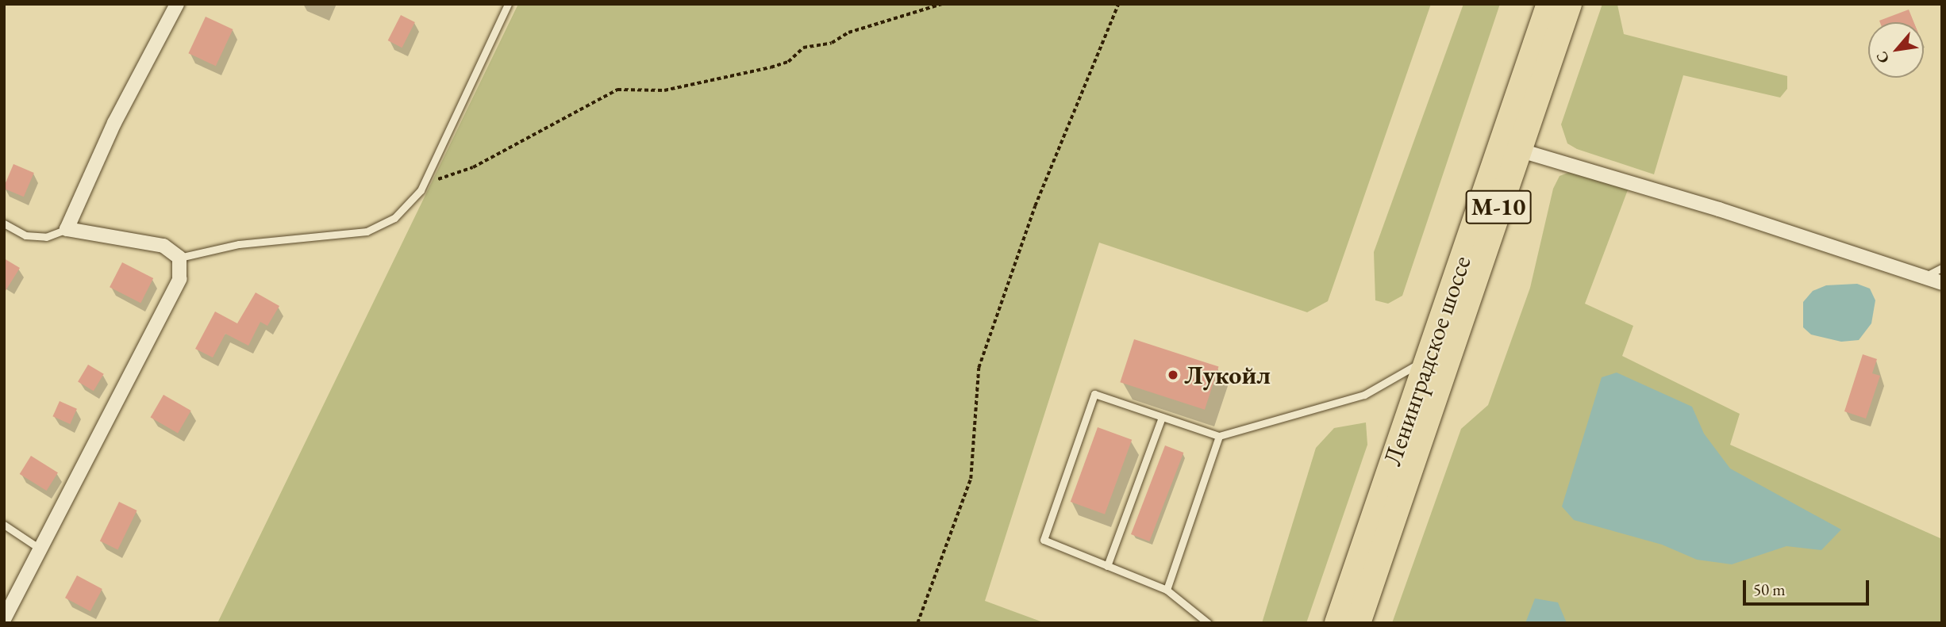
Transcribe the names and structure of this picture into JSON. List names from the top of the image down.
{
  "streets": {
    "highway": ["М-10", "Ленинградское шоссе"]
  },
  "places": ["Лукойл"],
  "scale_bar": "50 m",
  "north": "bottom left"
}
